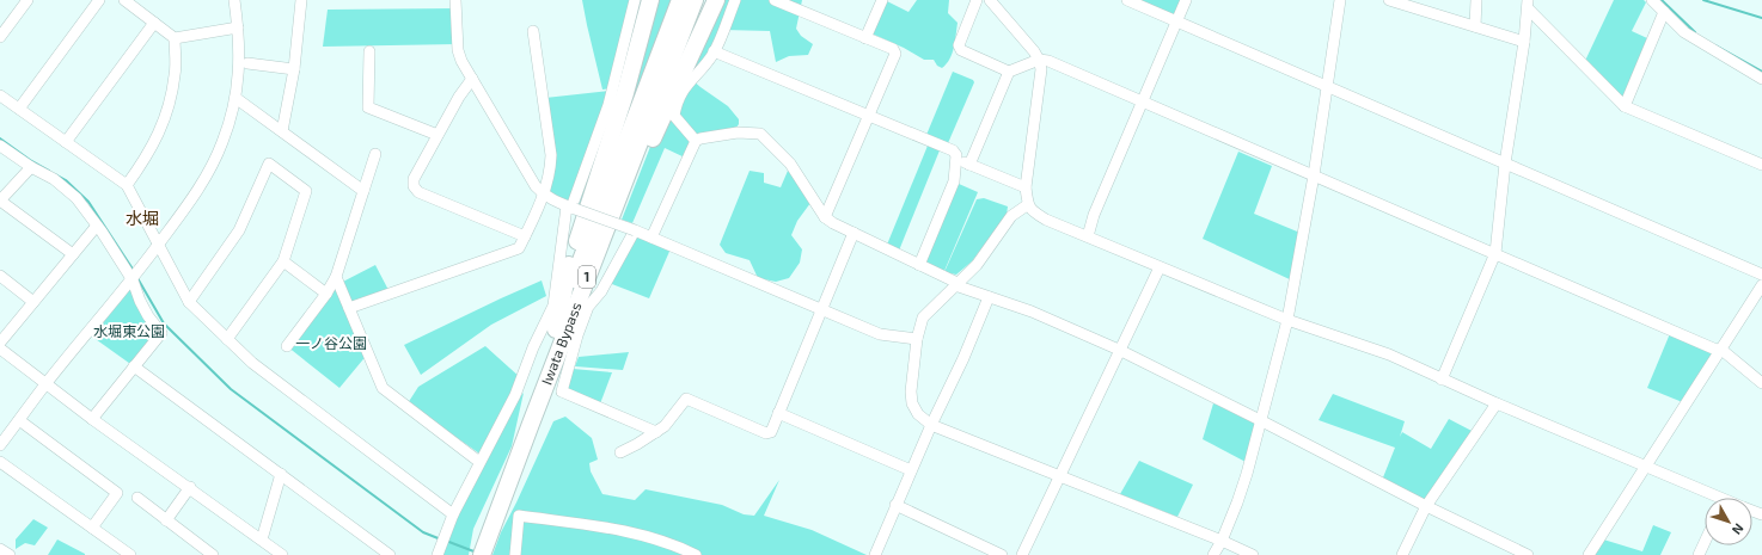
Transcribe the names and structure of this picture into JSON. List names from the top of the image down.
{
  "streets": {
    "highway": ["1", "Iwata Bypass"]
  },
  "crossings": [
    ["1", "Iwata Bypass"]
  ],
  "districts": ["水堀"],
  "parks": ["水堀東公園", "一ノ谷公園"],
  "north": "bottom right"
}
